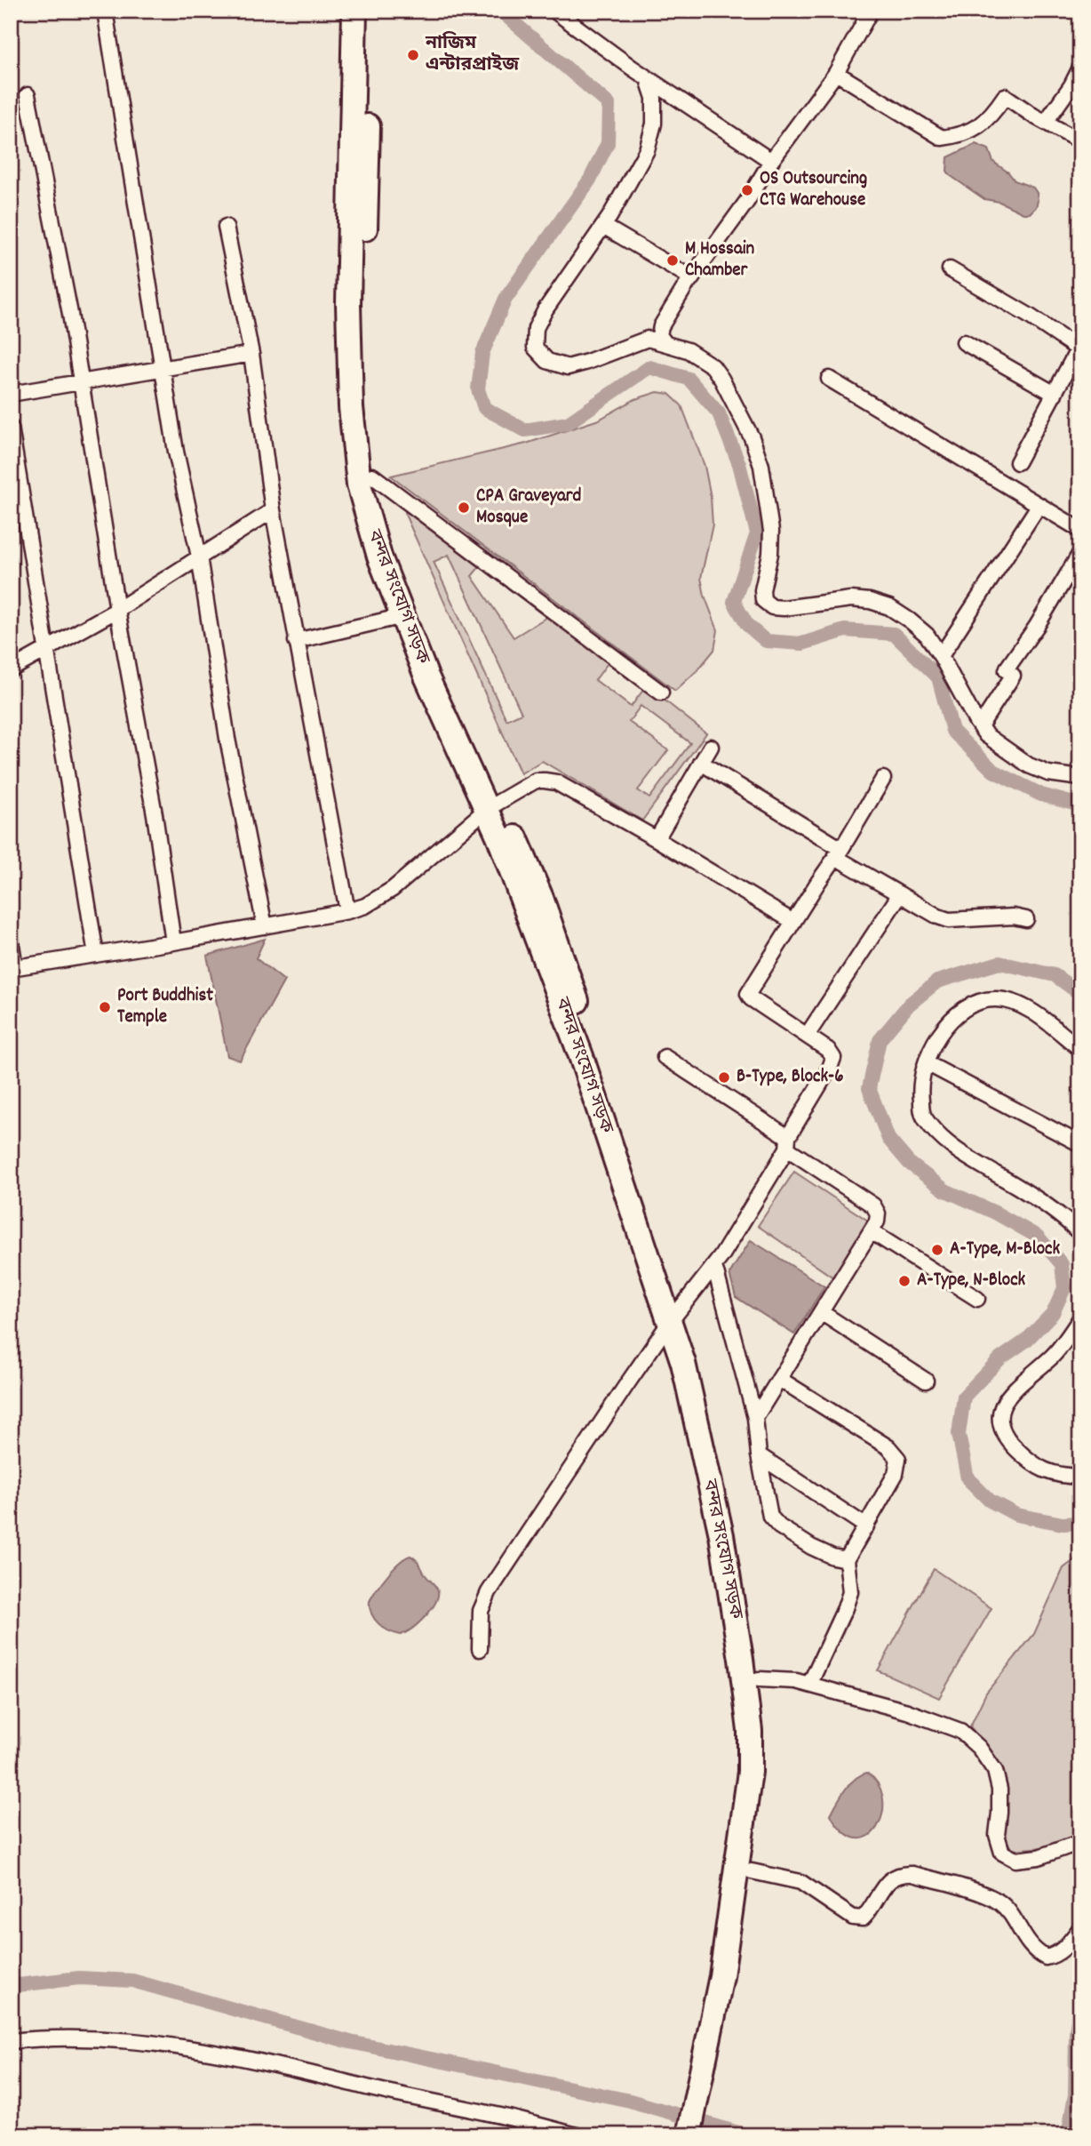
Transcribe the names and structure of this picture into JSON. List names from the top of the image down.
{
  "streets": {
    "highway": ["বন্দর সংযোগ সড়ক"]
  },
  "places": [
    "নাজিম এন্টারপ্রাইজ",
    "OS Outsourcing CTG Warehouse",
    "M Hossain Chamber",
    "CPA Graveyard Mosque",
    "Port Buddhist Temple",
    "B-Type, Block-6",
    "A-Type, M-Block",
    "A-Type, N-Block"
  ]
}
